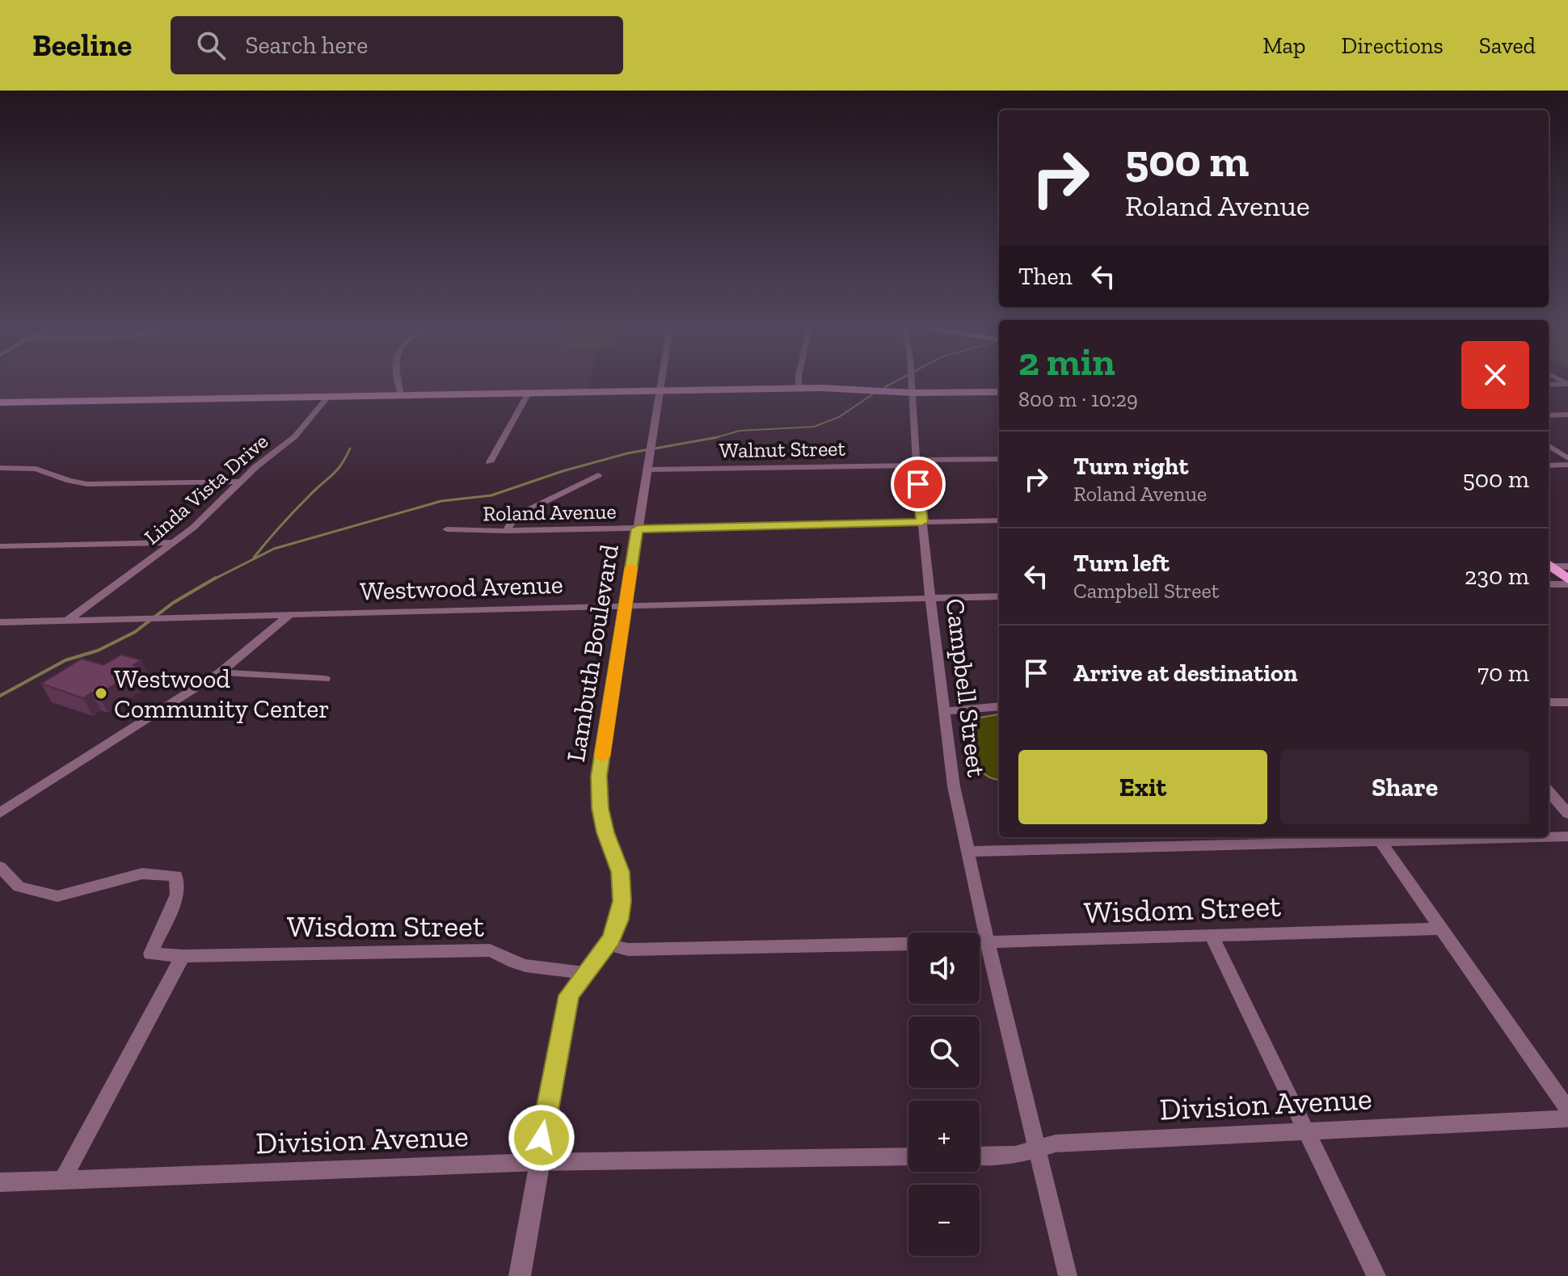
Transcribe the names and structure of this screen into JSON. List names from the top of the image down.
{
  "streets": {
    "street": [
      "Walnut Street",
      "Linda Vista Drive",
      "Roland Avenue",
      "Westwood Avenue",
      "Lambuth Boulevard",
      "Campbell Street",
      "Wisdom Street",
      "Division Avenue"
    ]
  },
  "crossings": [
    ["Walnut Street", "Lambuth Boulevard"],
    ["Walnut Street", "Campbell Street"],
    ["Linda Vista Drive", "Westwood Avenue"],
    ["Roland Avenue", "Lambuth Boulevard"],
    ["Roland Avenue", "Campbell Street"],
    ["Westwood Avenue", "Lambuth Boulevard"],
    ["Westwood Avenue", "Campbell Street"],
    ["Lambuth Boulevard", "Wisdom Street"],
    ["Lambuth Boulevard", "Division Avenue"],
    ["Campbell Street", "Wisdom Street"],
    ["Campbell Street", "Division Avenue"]
  ],
  "places": ["Westwood Community Center"],
  "page": {
    "header": "Beeline",
    "search": "Search here",
    "nav": ["Map", "Directions", "Saved"],
    "turn": ["500 m", "Roland Avenue"],
    "then": "Then",
    "heading": ["2 min", "800 m · 10:29"],
    "list": [
      {
        "name": "Turn right",
        "note": "Roland Avenue",
        "value": "500 m"
      },
      {
        "name": "Turn left",
        "note": "Campbell Street",
        "value": "230 m"
      },
      {
        "name": "Arrive at destination",
        "value": "70 m"
      }
    ],
    "buttons": ["Exit", "Share"],
    "map_buttons": ["+", "−"]
  }
}
